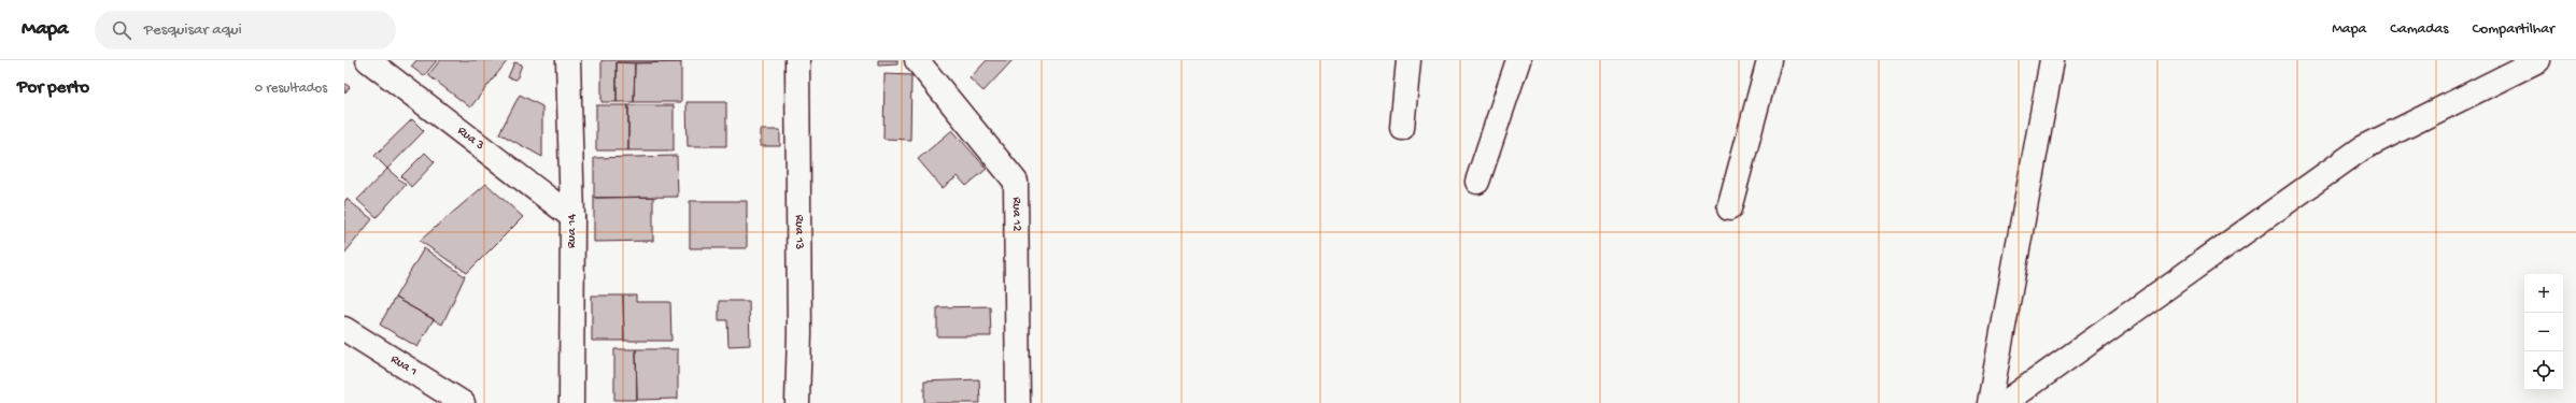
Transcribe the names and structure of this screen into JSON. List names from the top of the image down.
{
  "streets": {
    "street": [
      "Rua 3",
      "Rua 12",
      "Rua 14",
      "Rua 13",
      "Rua 1"
    ]
  },
  "crossings": [
    ["Rua 3", "Rua 14"]
  ],
  "page": {
    "header": "Mapa",
    "search": "Pesquisar aqui",
    "nav": ["Mapa", "Camadas", "Compartilhar"],
    "heading": ["Por perto", "0 resultados"],
    "map_buttons": ["+", "−"]
  }
}
